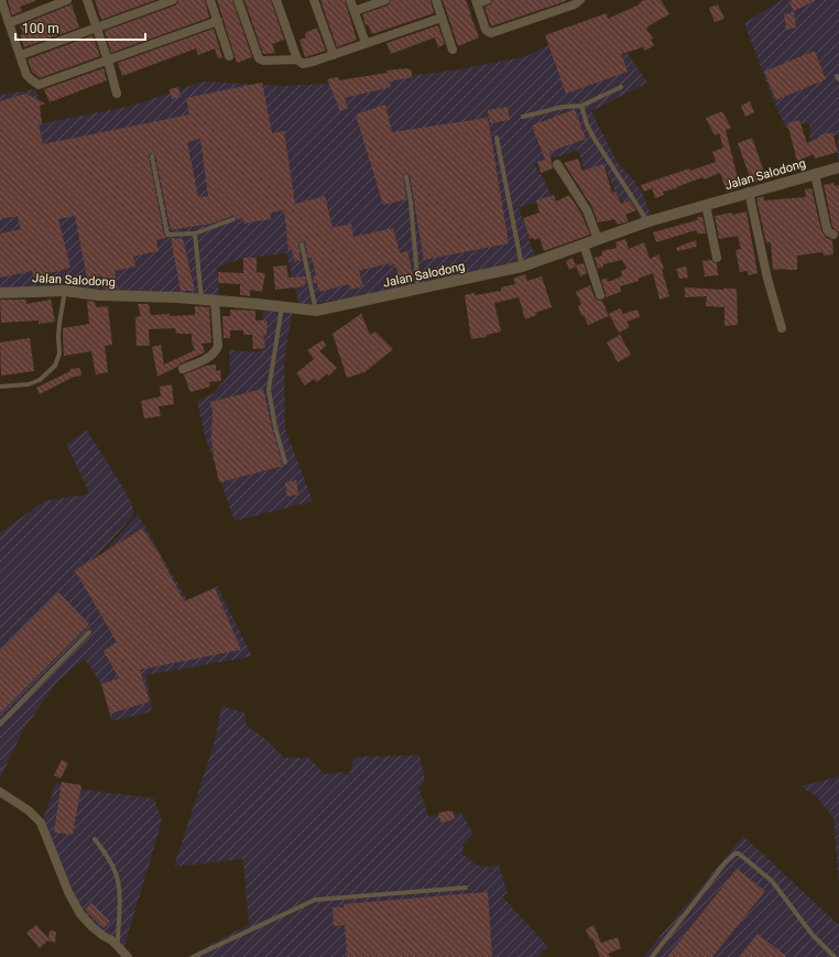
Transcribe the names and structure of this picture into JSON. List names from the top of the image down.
{
  "streets": {
    "street": ["Jalan Salodong"]
  },
  "scale_bar": "100 m"
}
